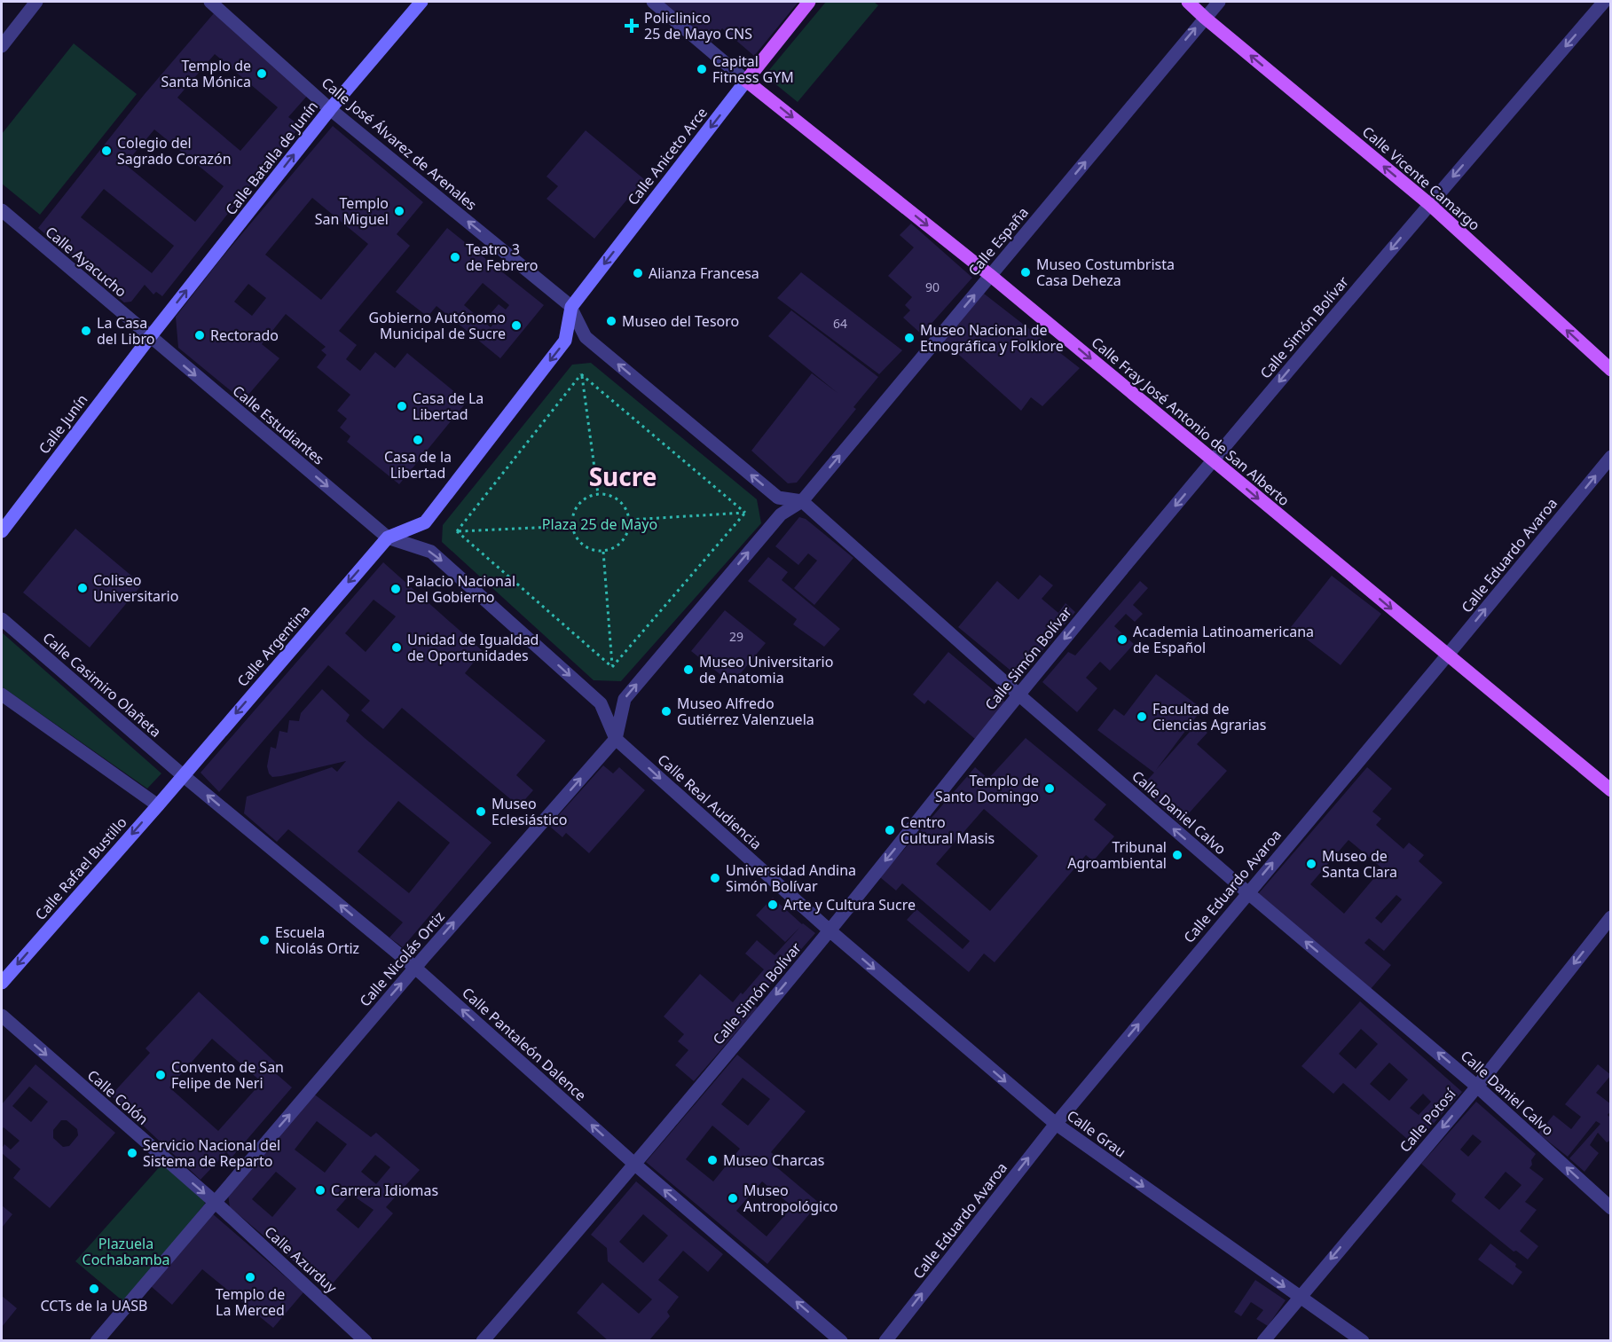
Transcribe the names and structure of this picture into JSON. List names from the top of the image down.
{
  "streets": {
    "main road": [
      "Calle Aniceto Arce",
      "Calle Batalla de Junín",
      "Calle Vicente Camargo",
      "Calle Fray José Antonio de San Alberto",
      "Calle Junín",
      "Calle Argentina",
      "Calle Rafael Bustillo"
    ],
    "street": [
      "Calle José Álvarez de Arenales",
      "Calle España",
      "Calle Ayacucho",
      "Calle Simón Bolívar",
      "Calle Estudiantes",
      "Calle Eduardo Avaroa",
      "Calle Casimiro Olañeta",
      "Calle Real Audiencia",
      "Calle Daniel Calvo",
      "Calle Nicolás Ortiz",
      "Calle Pantaleón Dalence",
      "Calle Colón",
      "Calle Potosí",
      "Calle Grau",
      "Calle Azurduy"
    ]
  },
  "crossings": [
    ["Calle José Álvarez de Arenales", "Calle Aniceto Arce"],
    ["Calle José Álvarez de Arenales", "Calle Batalla de Junín"],
    ["Calle Aniceto Arce", "Calle Fray José Antonio de San Alberto"],
    ["Calle Batalla de Junín", "Calle Ayacucho"],
    ["Calle Batalla de Junín", "Calle Junín"],
    ["Calle Batalla de Junín", "Calle Estudiantes"],
    ["Calle Vicente Camargo", "Calle España"],
    ["Calle Vicente Camargo", "Calle Simón Bolívar"],
    ["Calle España", "Calle Fray José Antonio de San Alberto"],
    ["Calle España", "Calle Daniel Calvo"],
    ["Calle Ayacucho", "Calle Junín"],
    ["Calle Ayacucho", "Calle Estudiantes"],
    ["Calle Simón Bolívar", "Calle Fray José Antonio de San Alberto"],
    ["Calle Simón Bolívar", "Calle Real Audiencia"],
    ["Calle Simón Bolívar", "Calle Daniel Calvo"],
    ["Calle Simón Bolívar", "Calle Pantaleón Dalence"],
    ["Calle Simón Bolívar", "Calle Grau"],
    ["Calle Fray José Antonio de San Alberto", "Calle Eduardo Avaroa"],
    ["Calle Junín", "Calle Estudiantes"],
    ["Calle Estudiantes", "Calle Argentina"],
    ["Calle Eduardo Avaroa", "Calle Daniel Calvo"],
    ["Calle Eduardo Avaroa", "Calle Grau"],
    ["Calle Argentina", "Calle Casimiro Olañeta"],
    ["Calle Argentina", "Calle Rafael Bustillo"],
    ["Calle Argentina", "Calle Pantaleón Dalence"],
    ["Calle Casimiro Olañeta", "Calle Rafael Bustillo"],
    ["Calle Casimiro Olañeta", "Calle Pantaleón Dalence"],
    ["Calle Real Audiencia", "Calle Nicolás Ortiz"],
    ["Calle Real Audiencia", "Calle Grau"],
    ["Calle Daniel Calvo", "Calle Potosí"],
    ["Calle Rafael Bustillo", "Calle Pantaleón Dalence"],
    ["Calle Nicolás Ortiz", "Calle Pantaleón Dalence"],
    ["Calle Nicolás Ortiz", "Calle Colón"],
    ["Calle Nicolás Ortiz", "Calle Azurduy"],
    ["Calle Colón", "Calle Azurduy"],
    ["Calle Potosí", "Calle Grau"]
  ],
  "one_way": [
    "Calle José Álvarez de Arenales",
    "Calle Aniceto Arce",
    "Calle Batalla de Junín",
    "Calle Vicente Camargo",
    "Calle España",
    "Calle Simón Bolívar",
    "Calle Fray José Antonio de San Alberto",
    "Calle Estudiantes",
    "Calle Eduardo Avaroa",
    "Calle Argentina",
    "Calle Real Audiencia",
    "Calle Daniel Calvo",
    "Calle Rafael Bustillo",
    "Calle Nicolás Ortiz",
    "Calle Pantaleón Dalence",
    "Calle Colón",
    "Calle Potosí",
    "Calle Grau"
  ],
  "districts": ["Sucre"],
  "parks": ["Plaza 25 de Mayo", "Plazuela Cochabamba"],
  "places": {
    "health": ["Policlinico 25 de Mayo CNS"],
    "other": [
      "Capital Fitness GYM",
      "Templo de Santa Mónica",
      "Colegio del Sagrado Corazón",
      "Templo San Miguel",
      "Teatro 3 de Febrero",
      "Museo Costumbrista Casa Deheza",
      "Alianza Francesa",
      "Museo del Tesoro",
      "Gobierno Autónomo Municipal de Sucre",
      "La Casa del Libro",
      "Rectorado",
      "Museo Nacional de Etnográfica y Folklore",
      "Casa de La Libertad",
      "Casa de la Libertad",
      "Coliseo Universitario",
      "Palacio Nacional Del Gobierno",
      "Academia Latinoamericana de Español",
      "Unidad de Igualdad de Oportunidades",
      "Museo Universitario de Anatomia",
      "Museo Alfredo Gutiérrez Valenzuela",
      "Facultad de Ciencias Agrarias",
      "Templo de Santo Domingo",
      "Museo Eclesiástico",
      "Centro Cultural Masis",
      "Tribunal Agroambiental",
      "Museo de Santa Clara",
      "Universidad Andina Simón Bolívar",
      "Arte y Cultura Sucre",
      "Escuela Nicolás Ortiz",
      "Convento de San Felipe de Neri",
      "Servicio Nacional del Sistema de Reparto",
      "Museo Charcas",
      "Carrera Idiomas",
      "Museo Antropológico",
      "Templo de La Merced",
      "CCTs de la UASB"
    ]
  },
  "house_numbers": ["90", "64", "29"]
}
